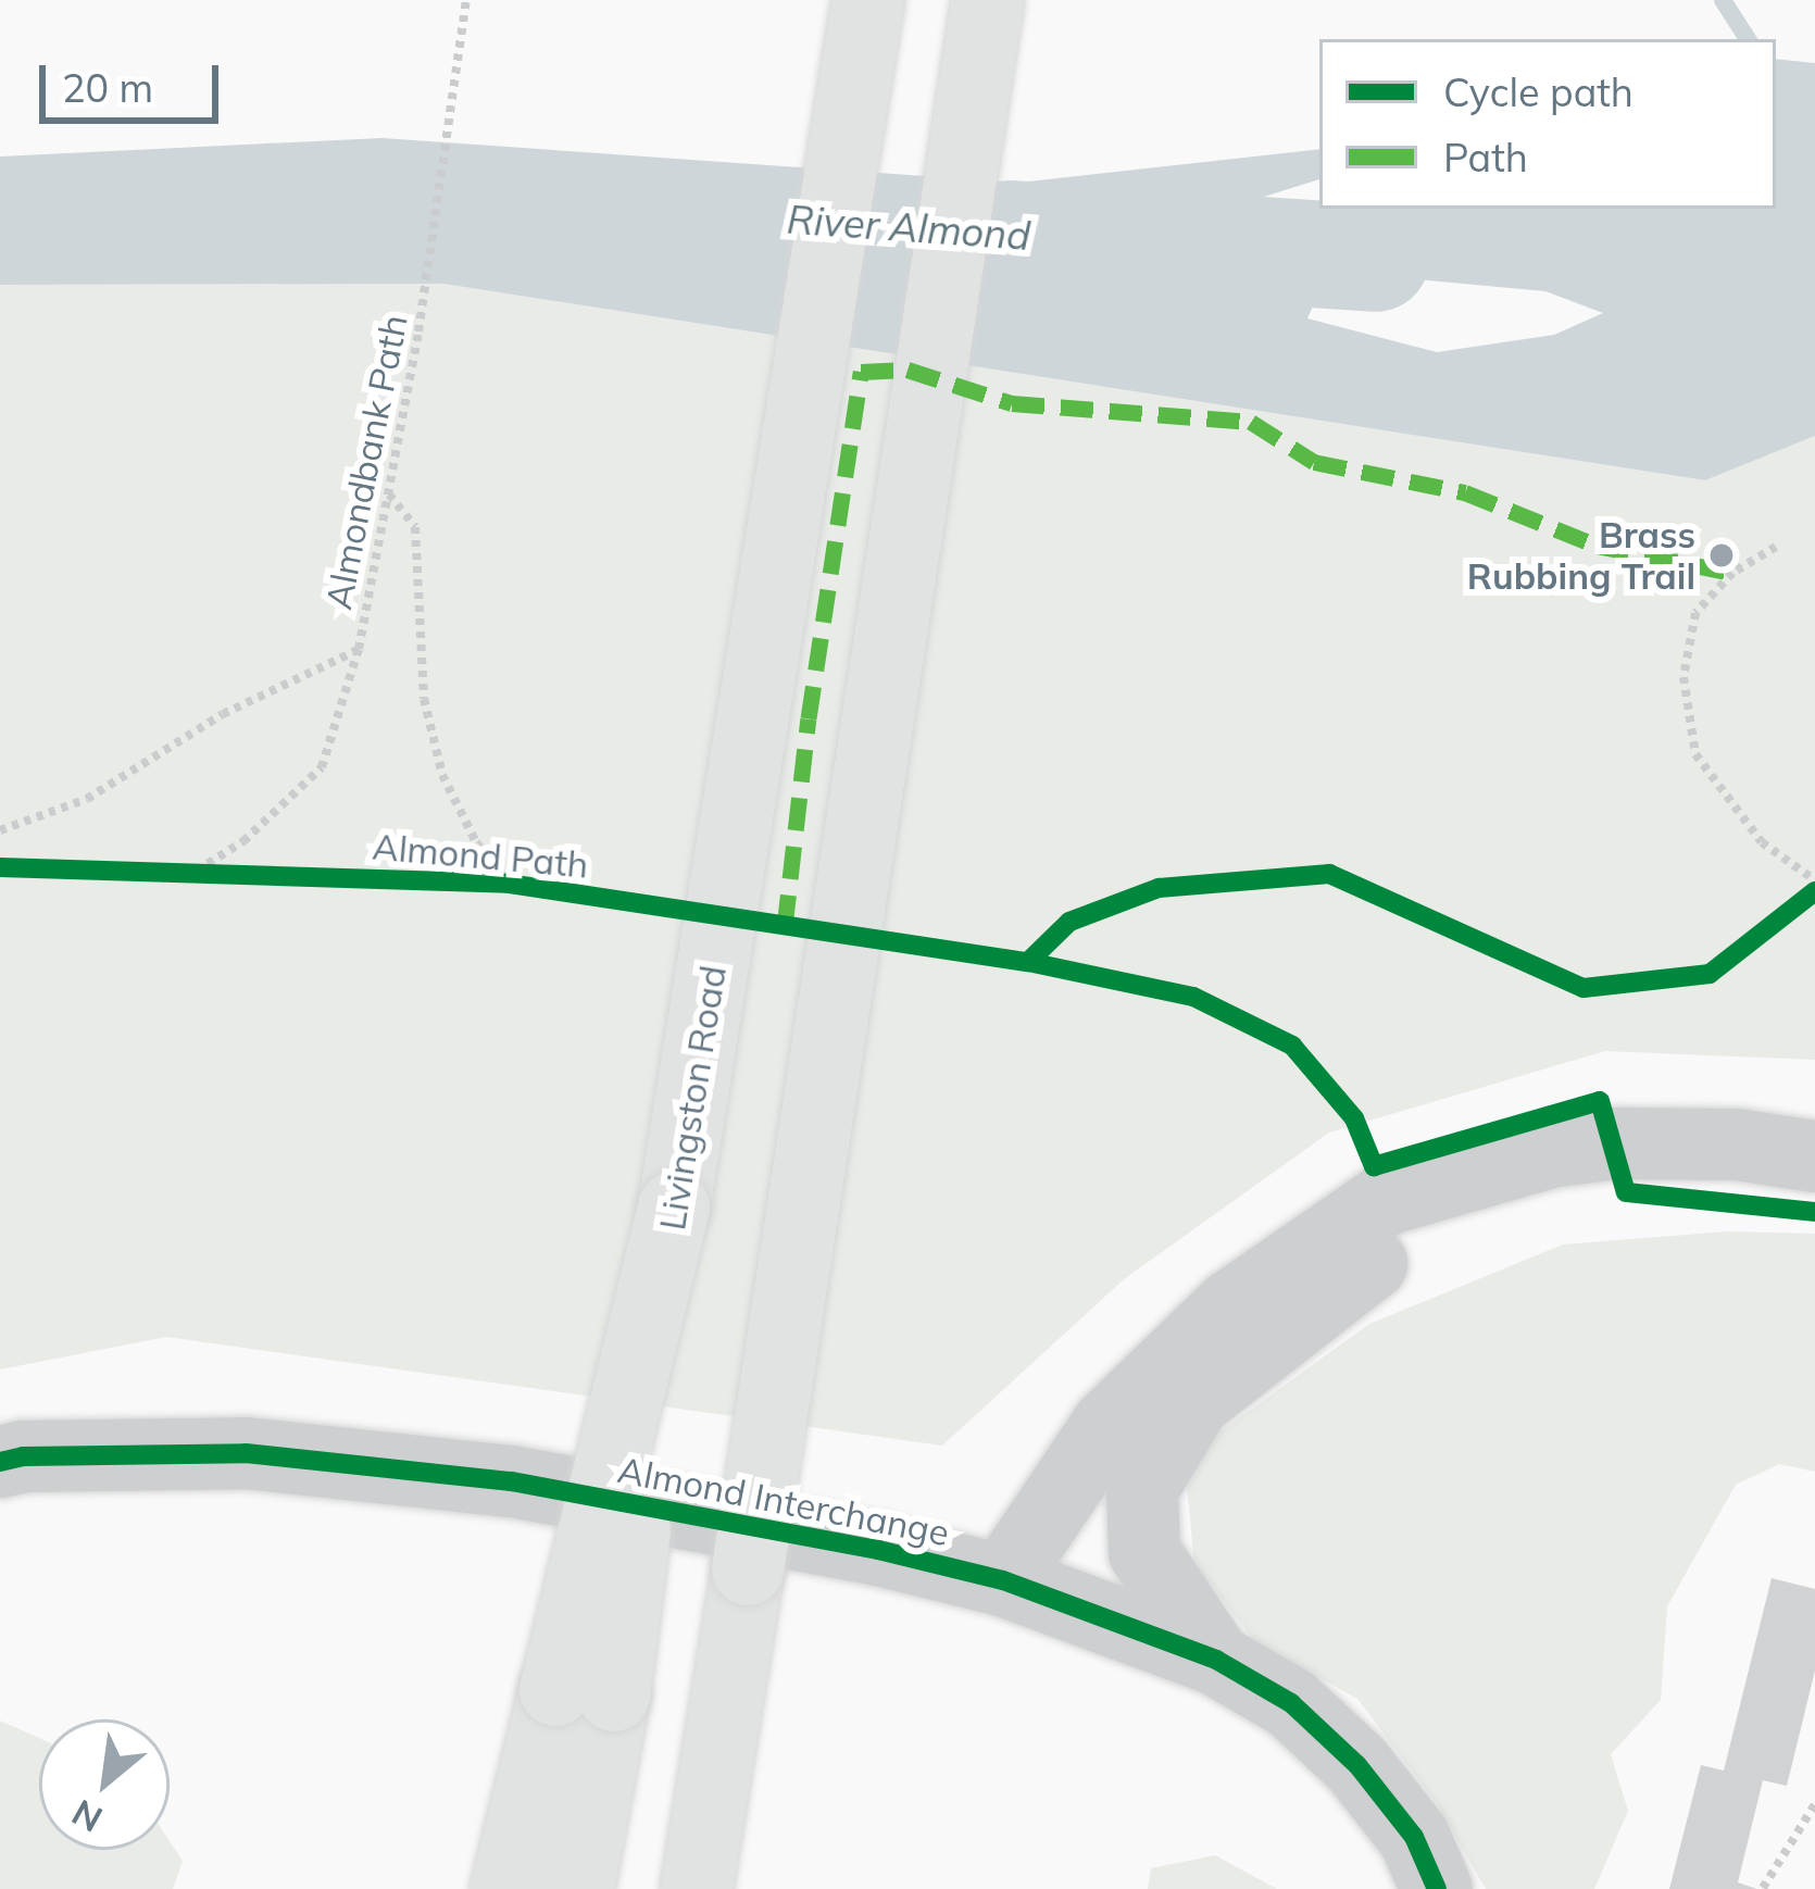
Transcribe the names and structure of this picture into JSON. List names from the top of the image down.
{
  "streets": {
    "main road": ["Livingston Road"],
    "street": ["Almond Interchange"],
    "path": ["Almondbank Path"],
    "cycle path": ["Almond Path"]
  },
  "water": ["River Almond"],
  "places": ["Brass Rubbing Trail"],
  "legend": ["Cycle path", "Path"],
  "scale_bar": "20 m",
  "north": "bottom left"
}
